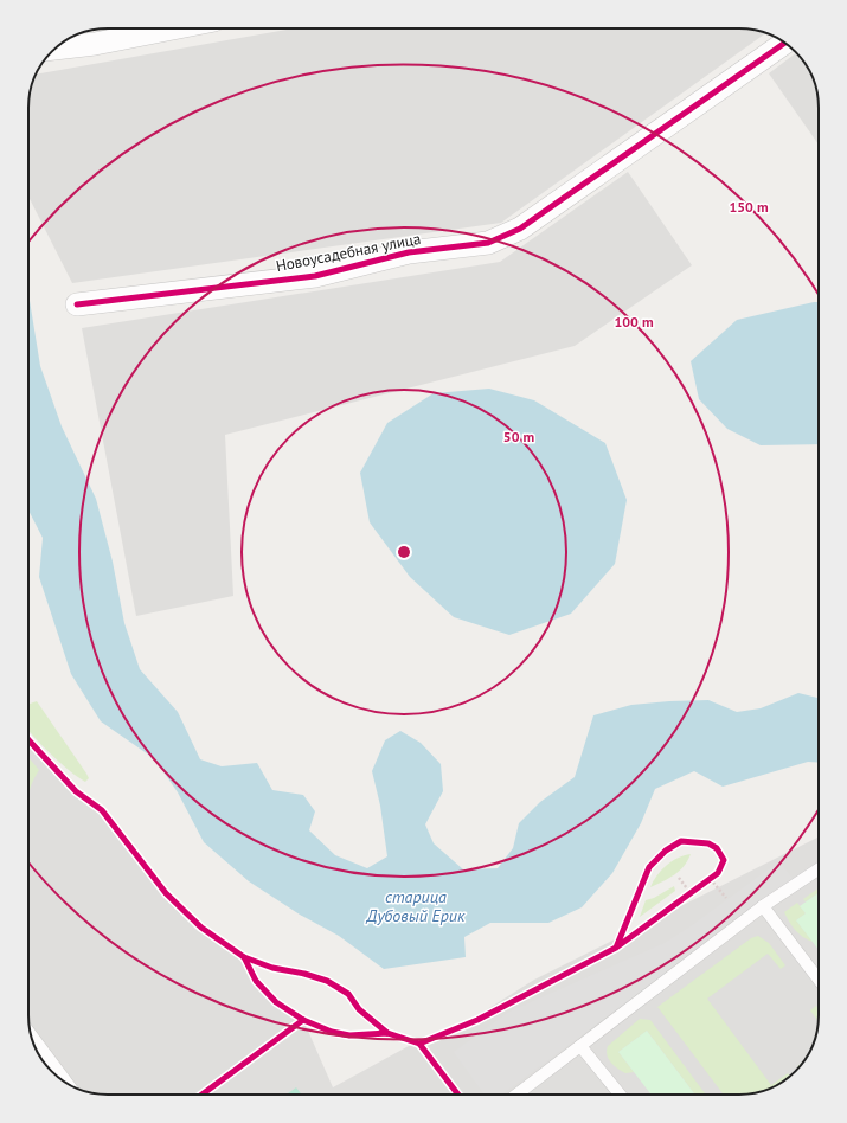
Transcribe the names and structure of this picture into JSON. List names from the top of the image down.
{
  "streets": {
    "street": ["Новоусадебная улица"]
  },
  "water": ["старица Дубовый Ерик"],
  "rings": ["150 m", "100 m", "50 m"]
}
